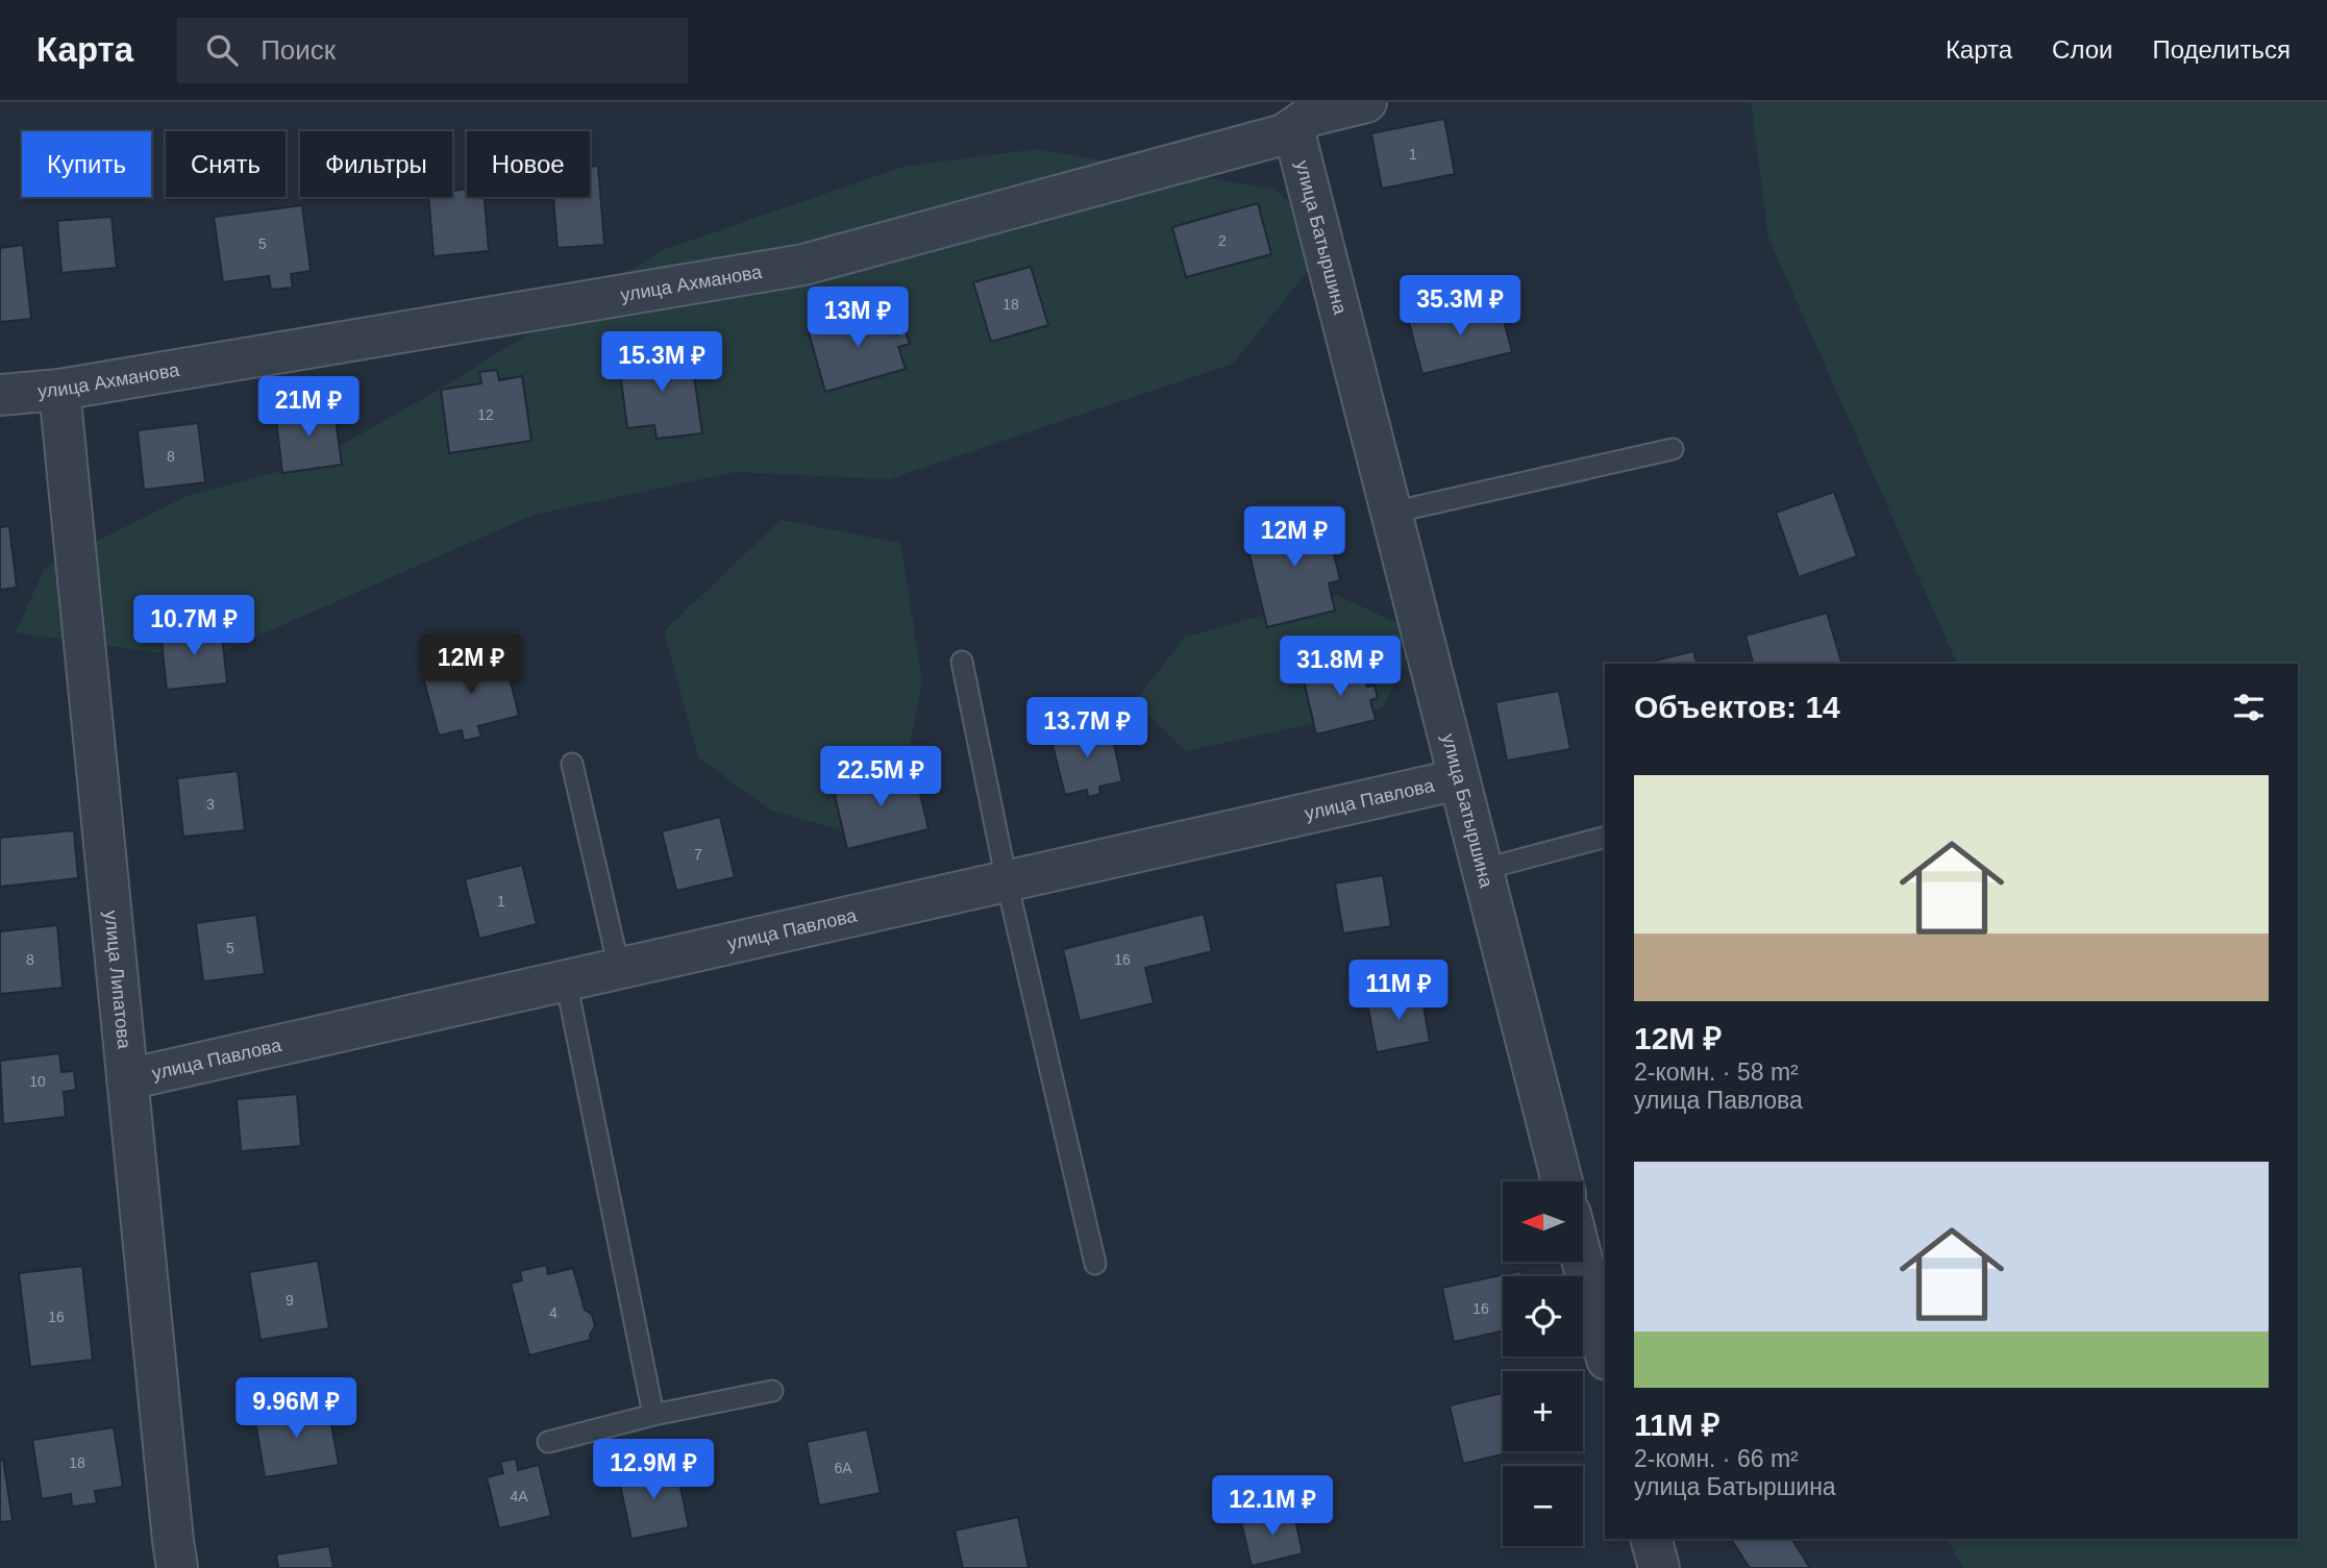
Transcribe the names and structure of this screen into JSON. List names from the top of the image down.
{
  "streets": {
    "street": [
      "улица Батыршина",
      "улица Ахманова",
      "улица Павлова",
      "улица Липатова"
    ]
  },
  "crossings": [
    ["улица Батыршина", "улица Ахманова"],
    ["улица Батыршина", "улица Павлова"],
    ["улица Ахманова", "улица Липатова"],
    ["улица Павлова", "улица Липатова"]
  ],
  "house_numbers": [
    "1",
    "2",
    "5",
    "18",
    "12",
    "8",
    "3",
    "7",
    "1",
    "5",
    "8",
    "16",
    "10",
    "9",
    "16",
    "4",
    "16",
    "18",
    "6А",
    "4А"
  ],
  "north": "left",
  "page": {
    "header": "Карта",
    "search": "Поиск",
    "nav": ["Карта", "Слои", "Поделиться"],
    "chip": [
      "Купить",
      "Снять",
      "Фильтры",
      "Новое"
    ],
    "price": [
      "35.3M ₽",
      "13M ₽",
      "15.3M ₽",
      "21M ₽",
      "12M ₽",
      "10.7M ₽",
      "12M ₽",
      "31.8M ₽",
      "13.7M ₽",
      "22.5M ₽",
      "11M ₽",
      "9.96M ₽",
      "12.9M ₽",
      "12.1M ₽"
    ],
    "heading": "Объектов: 14",
    "list": [
      {
        "name": "12M ₽",
        "note": "2-комн. · 58 m² · улица Павлова"
      },
      {
        "name": "11M ₽",
        "note": "2-комн. · 66 m² · улица Батыршина"
      }
    ],
    "map_buttons": ["+", "−"]
  }
}
